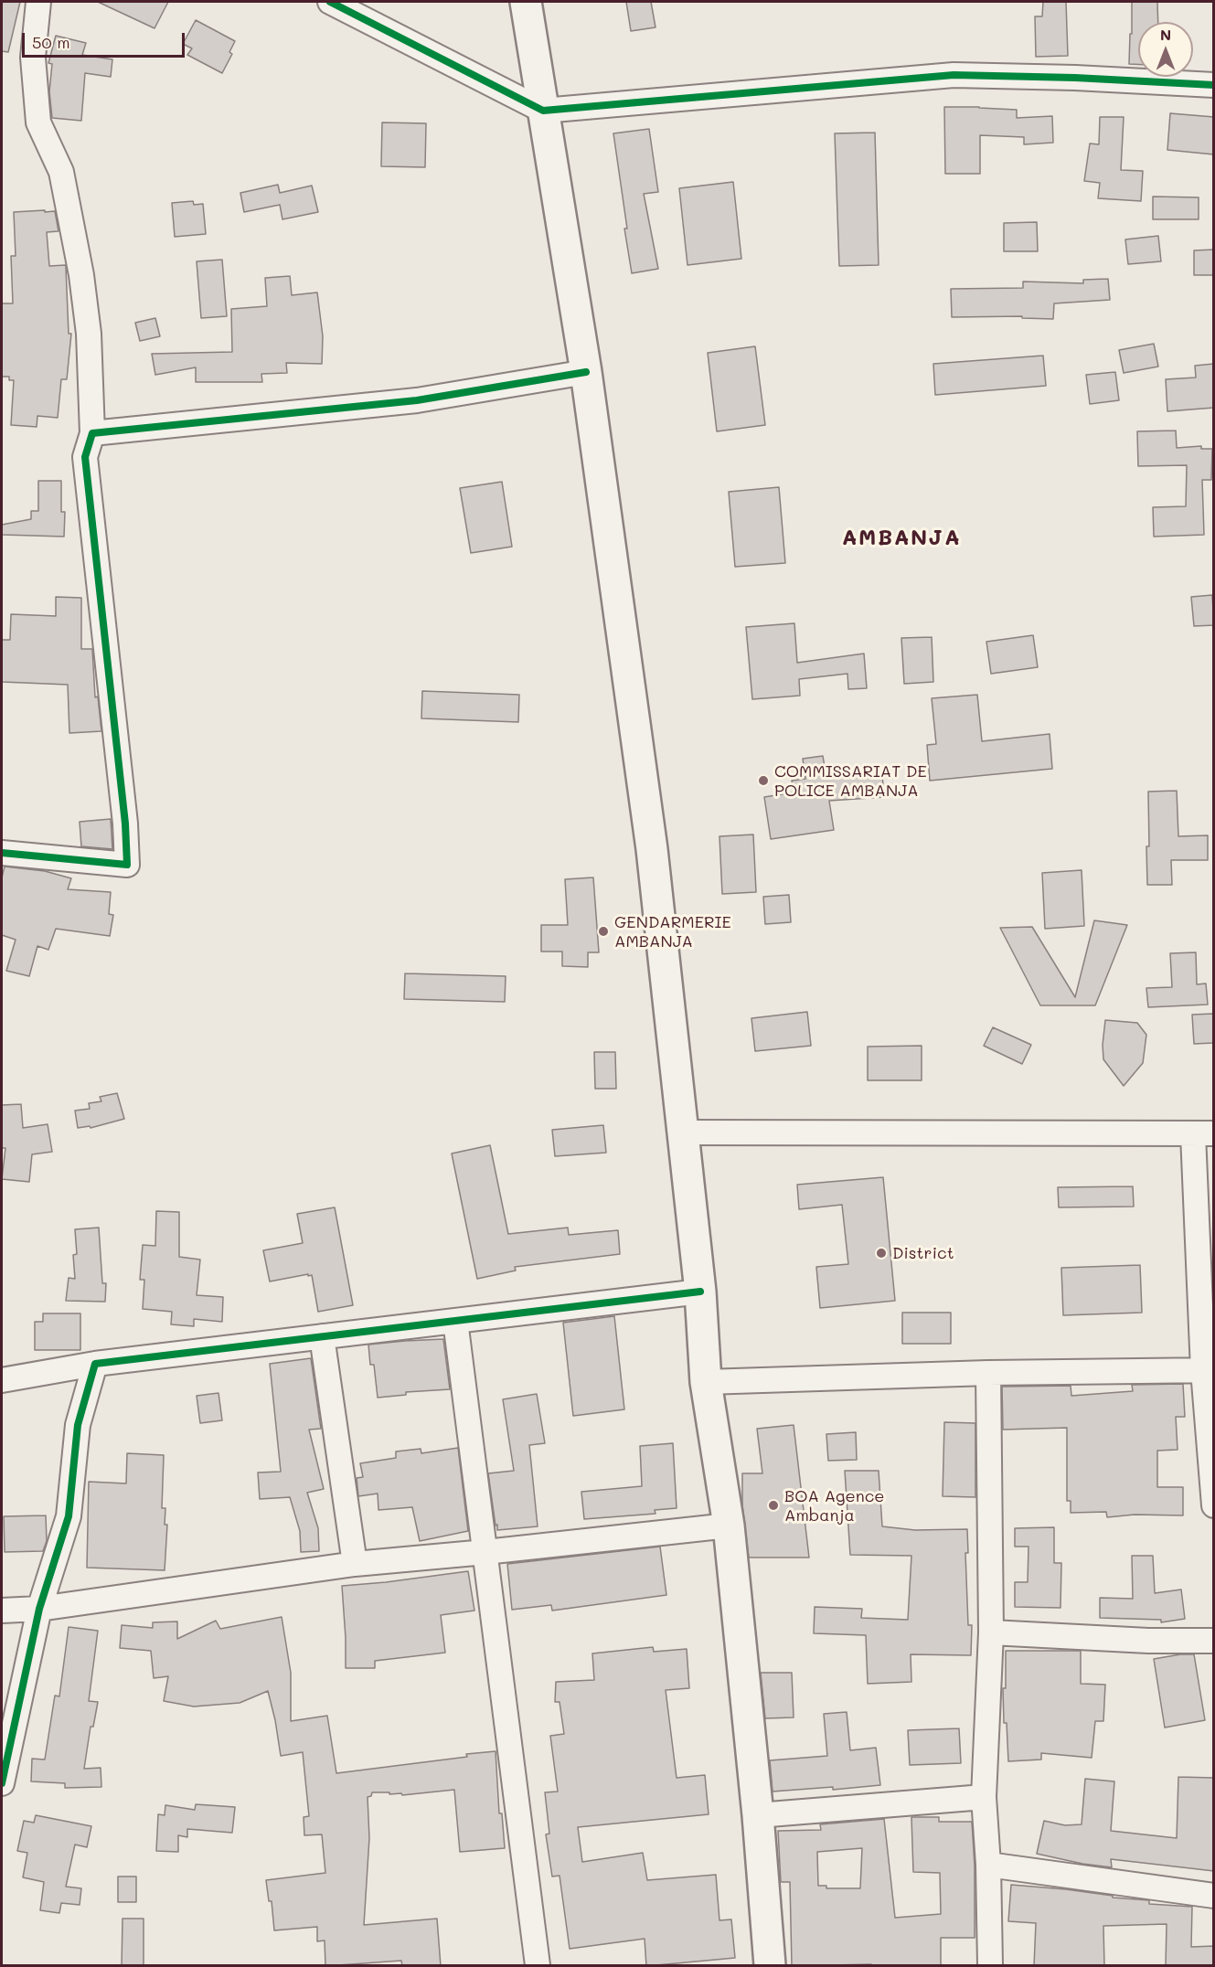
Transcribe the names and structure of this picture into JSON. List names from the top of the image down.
{
  "districts": ["AMBANJA"],
  "places": [
    "COMMISSARIAT DE POLICE AMBANJA",
    "GENDARMERIE AMBANJA",
    "District",
    "BOA Agence Ambanja"
  ],
  "scale_bar": "50 m",
  "north": "top"
}
